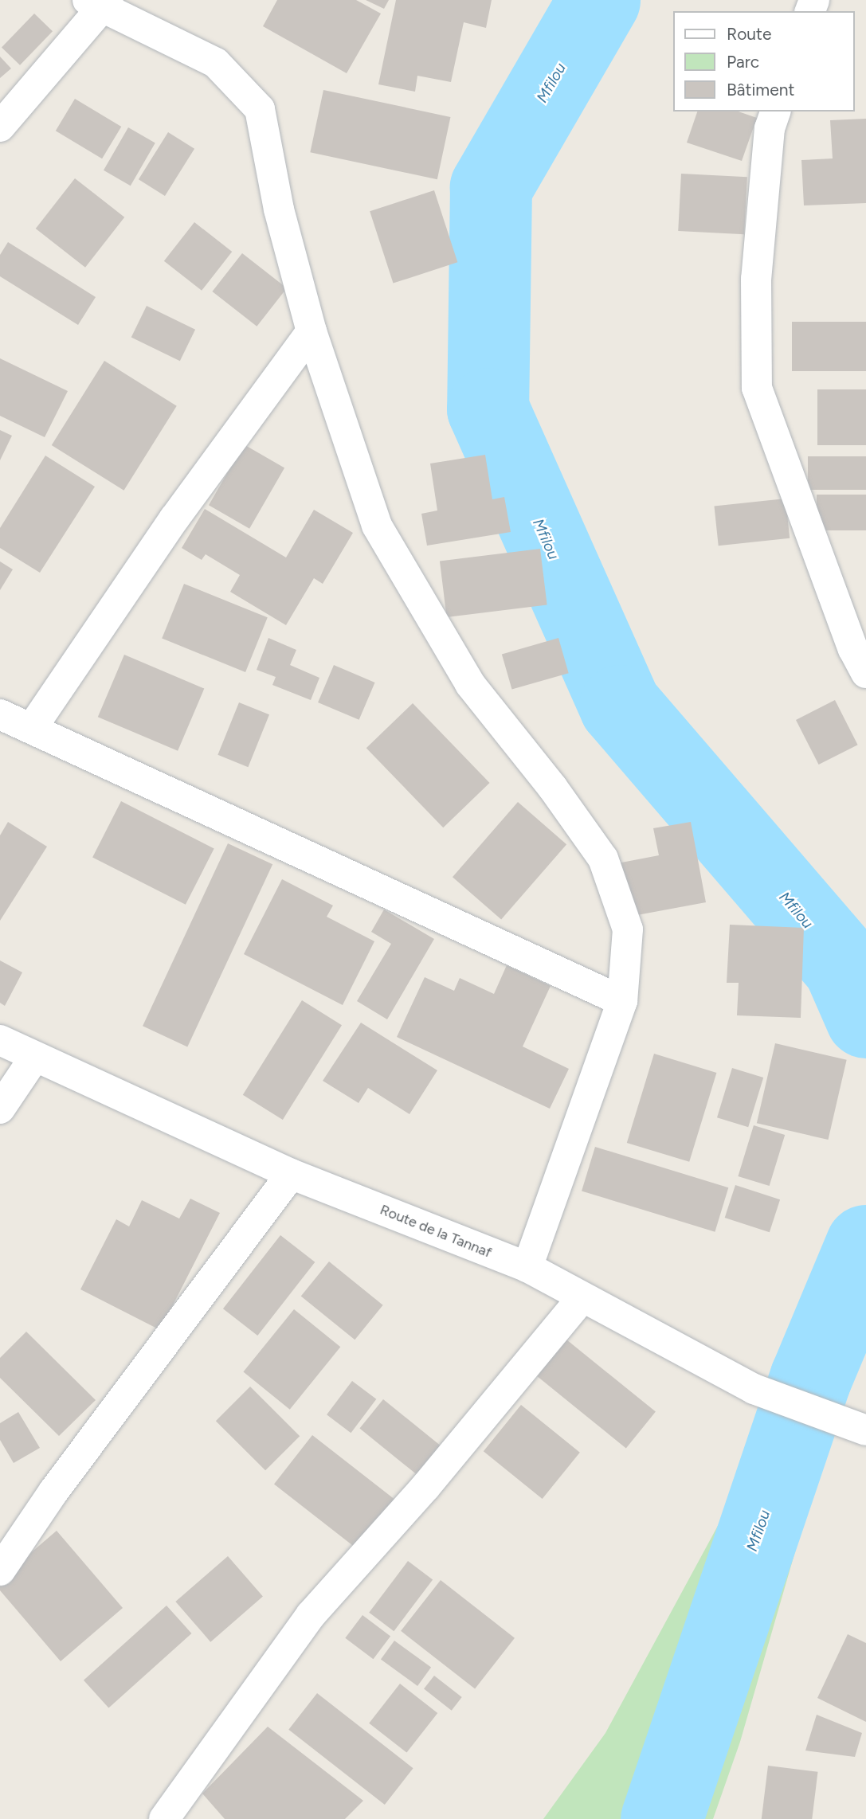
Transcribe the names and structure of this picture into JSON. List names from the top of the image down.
{
  "streets": {
    "street": ["Route de la Tannaf"]
  },
  "water": ["Mfilou"],
  "legend": ["Route", "Parc", "Bâtiment"]
}
